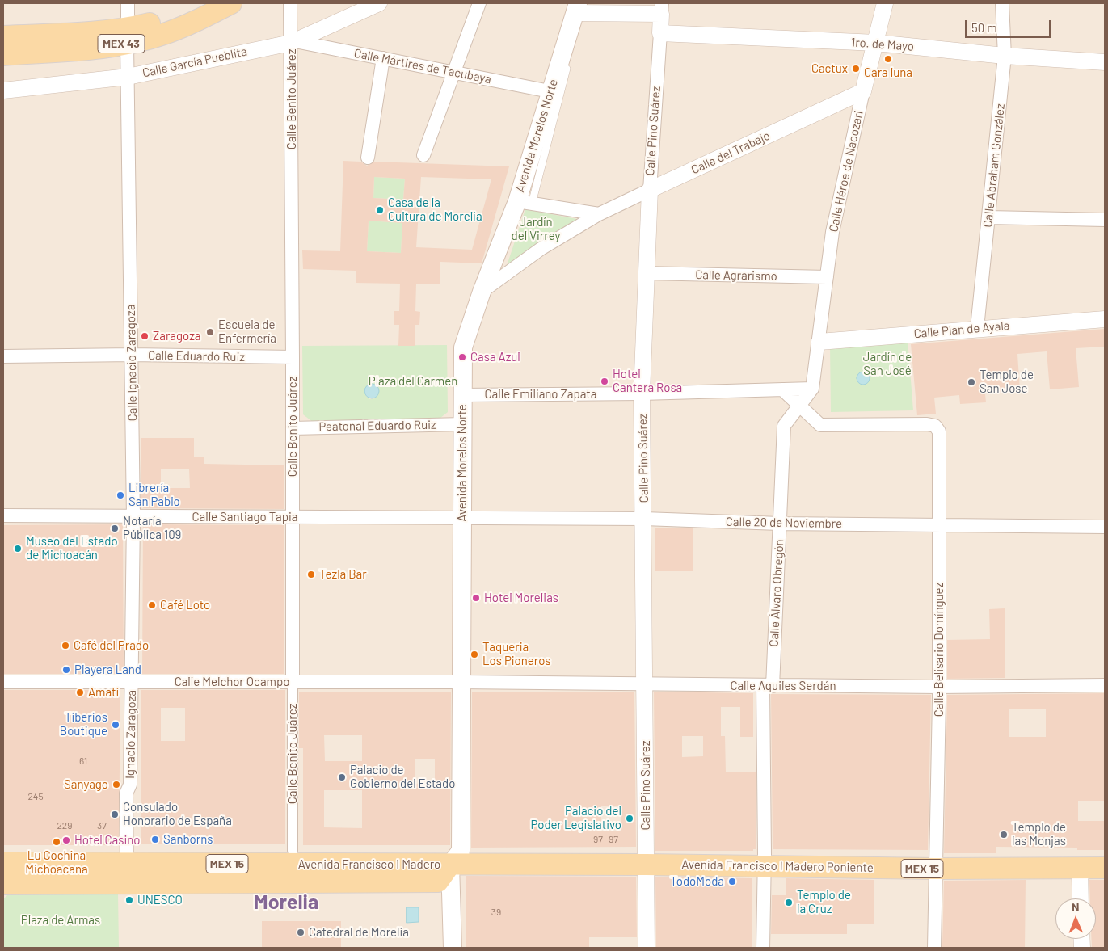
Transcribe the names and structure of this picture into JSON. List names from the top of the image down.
{
  "streets": {
    "main road": [
      "MEX 43",
      "Avenida Morelos Norte",
      "MEX 15",
      "Avenida Francisco I Madero",
      "Avenida Francisco I Madero Poniente"
    ],
    "street": [
      "1ro. de Mayo",
      "Calle García Pueblita",
      "Calle Mártires de Tacubaya",
      "Calle Benito Juárez",
      "Calle Pino Suárez",
      "Calle del Trabajo",
      "Calle Abraham González",
      "Calle Héroe de Nacozari",
      "Calle Agrarismo",
      "Calle Plan de Ayala",
      "Calle Eduardo Ruiz",
      "Calle Ignacio Zaragoza",
      "Calle Emiliano Zapata",
      "Peatonal Eduardo Ruiz",
      "Calle Santiago Tapia",
      "Calle 20 de Noviembre",
      "Calle Álvaro Obregón",
      "Calle Belisario Domínguez",
      "Calle Melchor Ocampo",
      "Calle Aquiles Serdán",
      "Ignacio Zaragoza"
    ]
  },
  "crossings": [
    ["MEX 43", "Calle Ignacio Zaragoza"],
    ["1ro. de Mayo", "Calle Pino Suárez"],
    ["1ro. de Mayo", "Calle Abraham González"],
    ["1ro. de Mayo", "Calle Héroe de Nacozari"],
    ["Calle García Pueblita", "Calle Mártires de Tacubaya"],
    ["Calle García Pueblita", "Calle Benito Juárez"],
    ["Calle García Pueblita", "Calle Ignacio Zaragoza"],
    ["Calle Mártires de Tacubaya", "Calle Benito Juárez"],
    ["Calle Mártires de Tacubaya", "Avenida Morelos Norte"],
    ["Calle Benito Juárez", "Calle Eduardo Ruiz"],
    ["Calle Benito Juárez", "Peatonal Eduardo Ruiz"],
    ["Calle Benito Juárez", "Calle Santiago Tapia"],
    ["Calle Benito Juárez", "Calle Melchor Ocampo"],
    ["Calle Pino Suárez", "Calle del Trabajo"],
    ["Calle Pino Suárez", "Calle Agrarismo"],
    ["Calle Pino Suárez", "Calle Emiliano Zapata"],
    ["Calle Pino Suárez", "Calle 20 de Noviembre"],
    ["Calle Pino Suárez", "Calle Aquiles Serdán"],
    ["Calle Pino Suárez", "Avenida Francisco I Madero Poniente"],
    ["Avenida Morelos Norte", "Calle del Trabajo"],
    ["Avenida Morelos Norte", "Calle Emiliano Zapata"],
    ["Avenida Morelos Norte", "Peatonal Eduardo Ruiz"],
    ["Avenida Morelos Norte", "Calle Santiago Tapia"],
    ["Avenida Morelos Norte", "Calle 20 de Noviembre"],
    ["Avenida Morelos Norte", "Calle Melchor Ocampo"],
    ["Avenida Morelos Norte", "Calle Aquiles Serdán"],
    ["Avenida Morelos Norte", "Avenida Francisco I Madero"],
    ["Avenida Morelos Norte", "Avenida Francisco I Madero Poniente"],
    ["Calle del Trabajo", "Calle Héroe de Nacozari"],
    ["Calle Abraham González", "Calle Plan de Ayala"],
    ["Calle Héroe de Nacozari", "Calle Agrarismo"],
    ["Calle Héroe de Nacozari", "Calle Plan de Ayala"],
    ["Calle Héroe de Nacozari", "Calle Emiliano Zapata"],
    ["Calle Héroe de Nacozari", "Calle Álvaro Obregón"],
    ["Calle Eduardo Ruiz", "Calle Ignacio Zaragoza"],
    ["Calle Ignacio Zaragoza", "Calle Santiago Tapia"],
    ["Calle Ignacio Zaragoza", "Calle Melchor Ocampo"],
    ["Calle Ignacio Zaragoza", "Ignacio Zaragoza"],
    ["Calle Emiliano Zapata", "Calle Álvaro Obregón"],
    ["Calle Santiago Tapia", "Calle 20 de Noviembre"],
    ["Calle 20 de Noviembre", "Calle Álvaro Obregón"],
    ["Calle 20 de Noviembre", "Calle Belisario Domínguez"],
    ["Calle Álvaro Obregón", "Calle Belisario Domínguez"],
    ["Calle Álvaro Obregón", "Calle Aquiles Serdán"],
    ["Calle Álvaro Obregón", "Avenida Francisco I Madero Poniente"],
    ["Calle Belisario Domínguez", "Calle Aquiles Serdán"],
    ["Calle Belisario Domínguez", "Avenida Francisco I Madero Poniente"],
    ["Calle Melchor Ocampo", "Calle Aquiles Serdán"],
    ["Calle Melchor Ocampo", "Ignacio Zaragoza"],
    ["Ignacio Zaragoza", "Avenida Francisco I Madero"],
    ["Avenida Francisco I Madero", "Avenida Francisco I Madero Poniente"]
  ],
  "districts": ["Morelia"],
  "parks": [
    "Jardín del Virrey",
    "Jardín de San José",
    "Plaza del Carmen",
    "Plaza de Armas"
  ],
  "places": [
    "Cara luna",
    "Cactux",
    "Casa de la Cultura de Morelia",
    "Escuela de Enfermería",
    "Zaragoza",
    "Casa Azul",
    "Hotel Cantera Rosa",
    "Templo de San Jose",
    "Librería San Pablo",
    "Notaría Pública 109",
    "Museo del Estado de Michoacán",
    "Tezla Bar",
    "Hotel Morelias",
    "Café Loto",
    "Café del Prado",
    "Taqueria Los Pioneros",
    "Playera Land",
    "Amati",
    "Tiberios Boutique",
    "Palacio de Gobierno del Estado",
    "Sanyago",
    "Consulado Honorario de España",
    "Palacio del Poder Legislativo",
    "Templo de las Monjas",
    "Sanborns",
    "Hotel Casino",
    "Lu Cochina Michoacana",
    "TodoModa",
    "UNESCO",
    "Templo de la Cruz",
    "Catedral de Morelia"
  ],
  "house_numbers": [
    "61",
    "245",
    "229",
    "37",
    "97",
    "97",
    "39"
  ],
  "scale_bar": "50 m",
  "north": "top"
}
